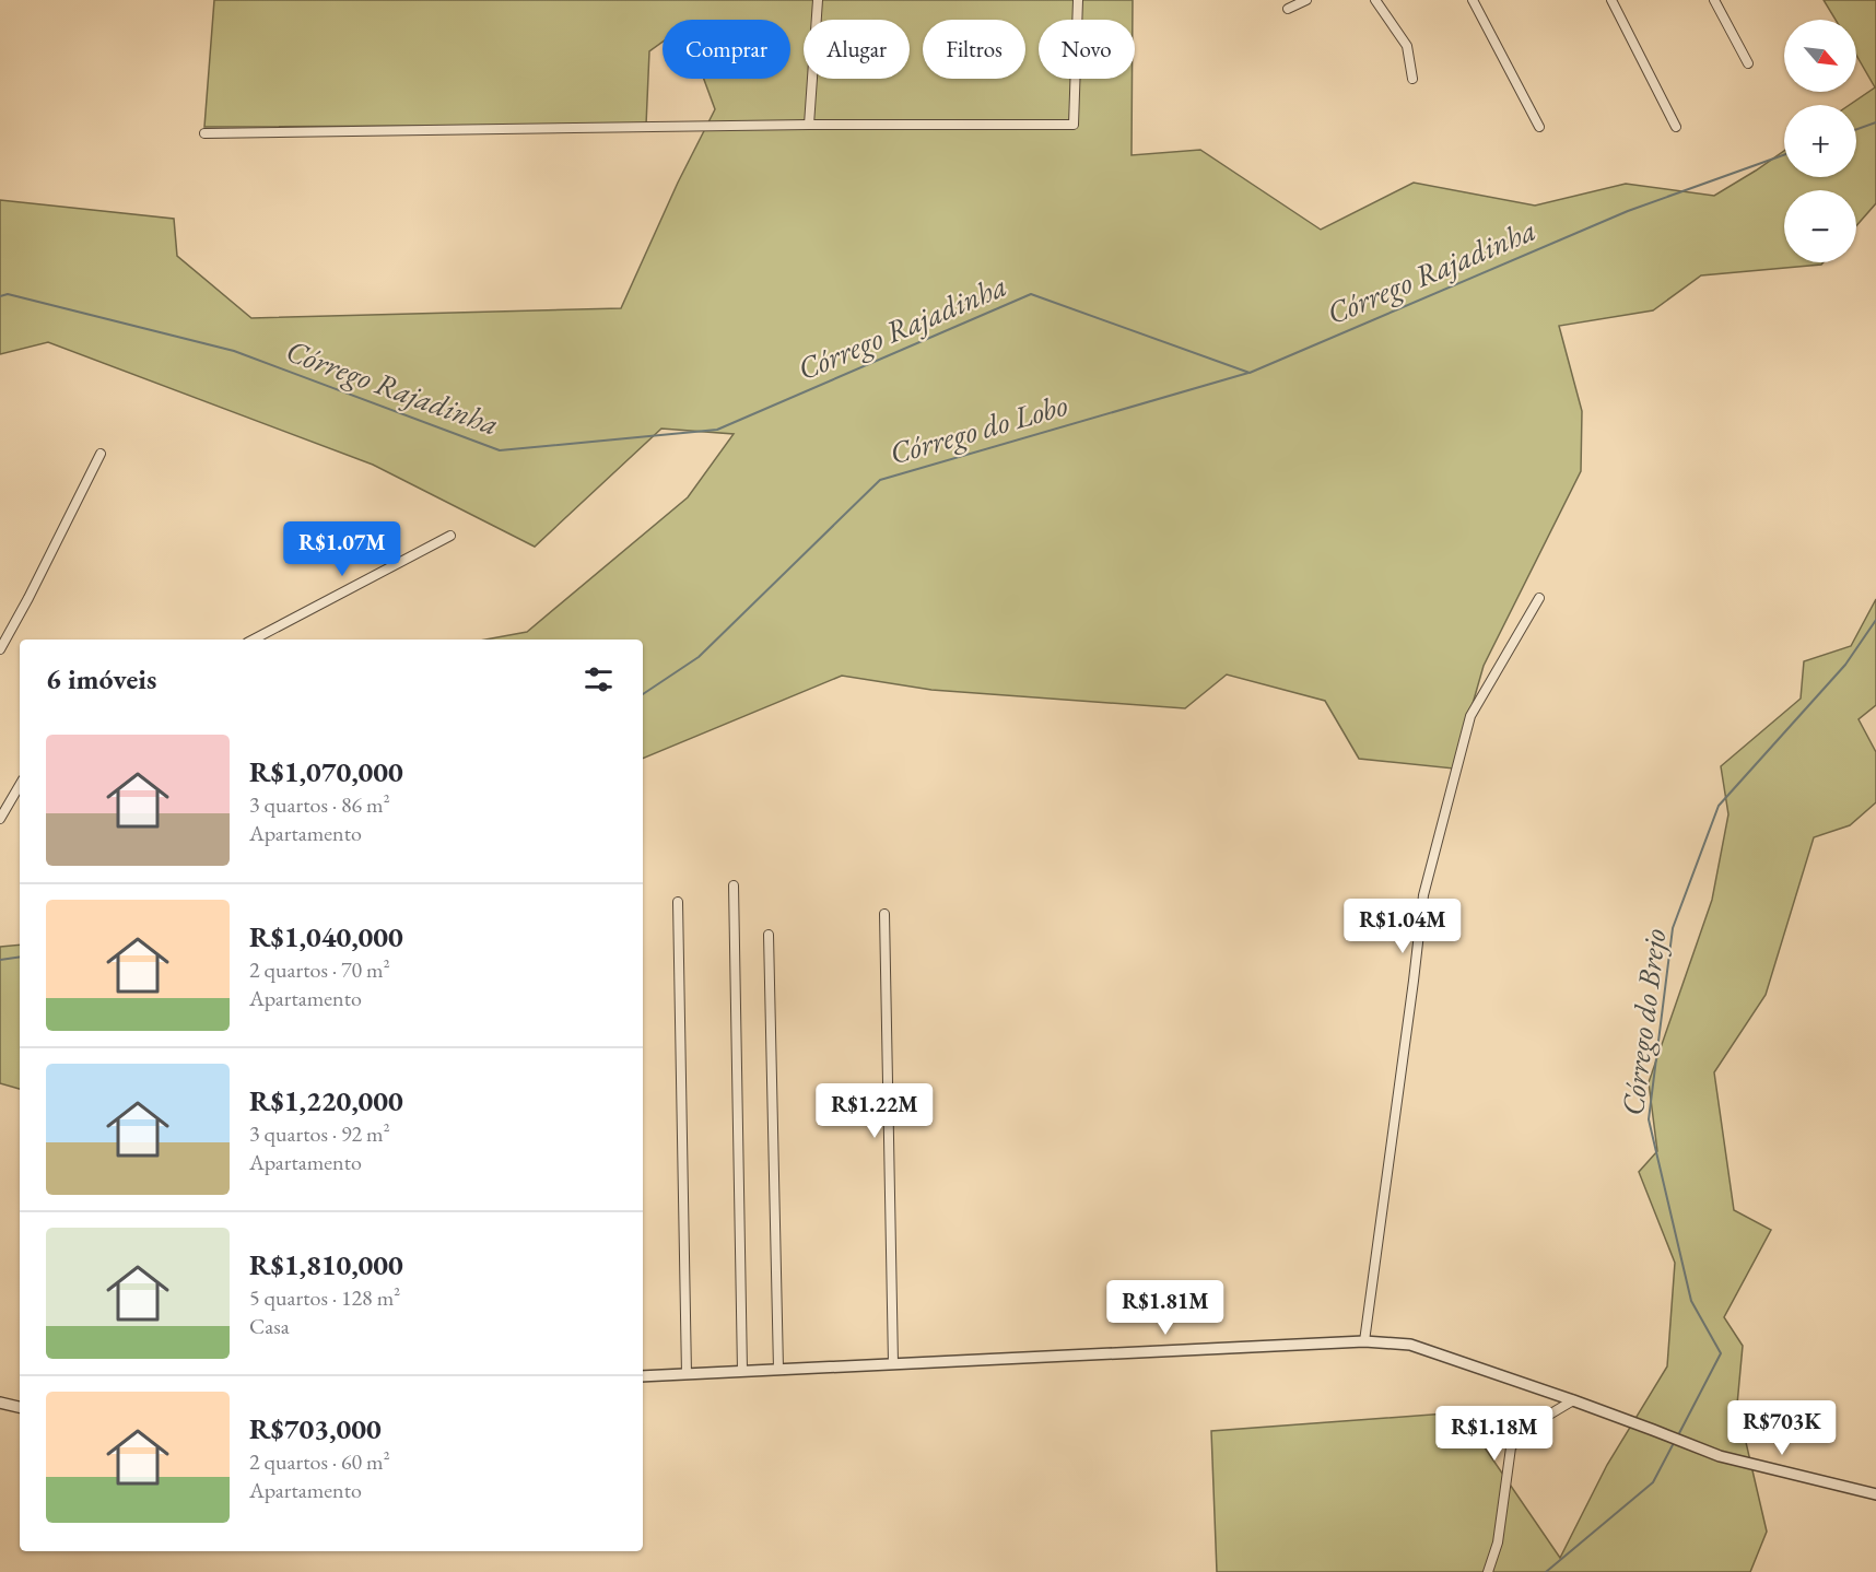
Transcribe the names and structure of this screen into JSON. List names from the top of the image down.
{
  "water": ["Córrego Rajadinha", "Córrego do Lobo", "Córrego do Brejo"],
  "north": "bottom right",
  "page": {
    "map_buttons": ["+", "−"],
    "chip": [
      "Comprar",
      "Alugar",
      "Filtros",
      "Novo"
    ],
    "price": [
      "R$1.07M",
      "R$1.04M",
      "R$1.22M",
      "R$1.81M",
      "R$703K",
      "R$1.18M"
    ],
    "heading": "6 imóveis",
    "list": [
      {
        "name": "R$1,070,000",
        "note": "3 quartos · 86 m² · Apartamento"
      },
      {
        "name": "R$1,040,000",
        "note": "2 quartos · 70 m² · Apartamento"
      },
      {
        "name": "R$1,220,000",
        "note": "3 quartos · 92 m² · Apartamento"
      },
      {
        "name": "R$1,810,000",
        "note": "5 quartos · 128 m² · Casa"
      },
      {
        "name": "R$703,000",
        "note": "2 quartos · 60 m² · Apartamento"
      }
    ]
  }
}
